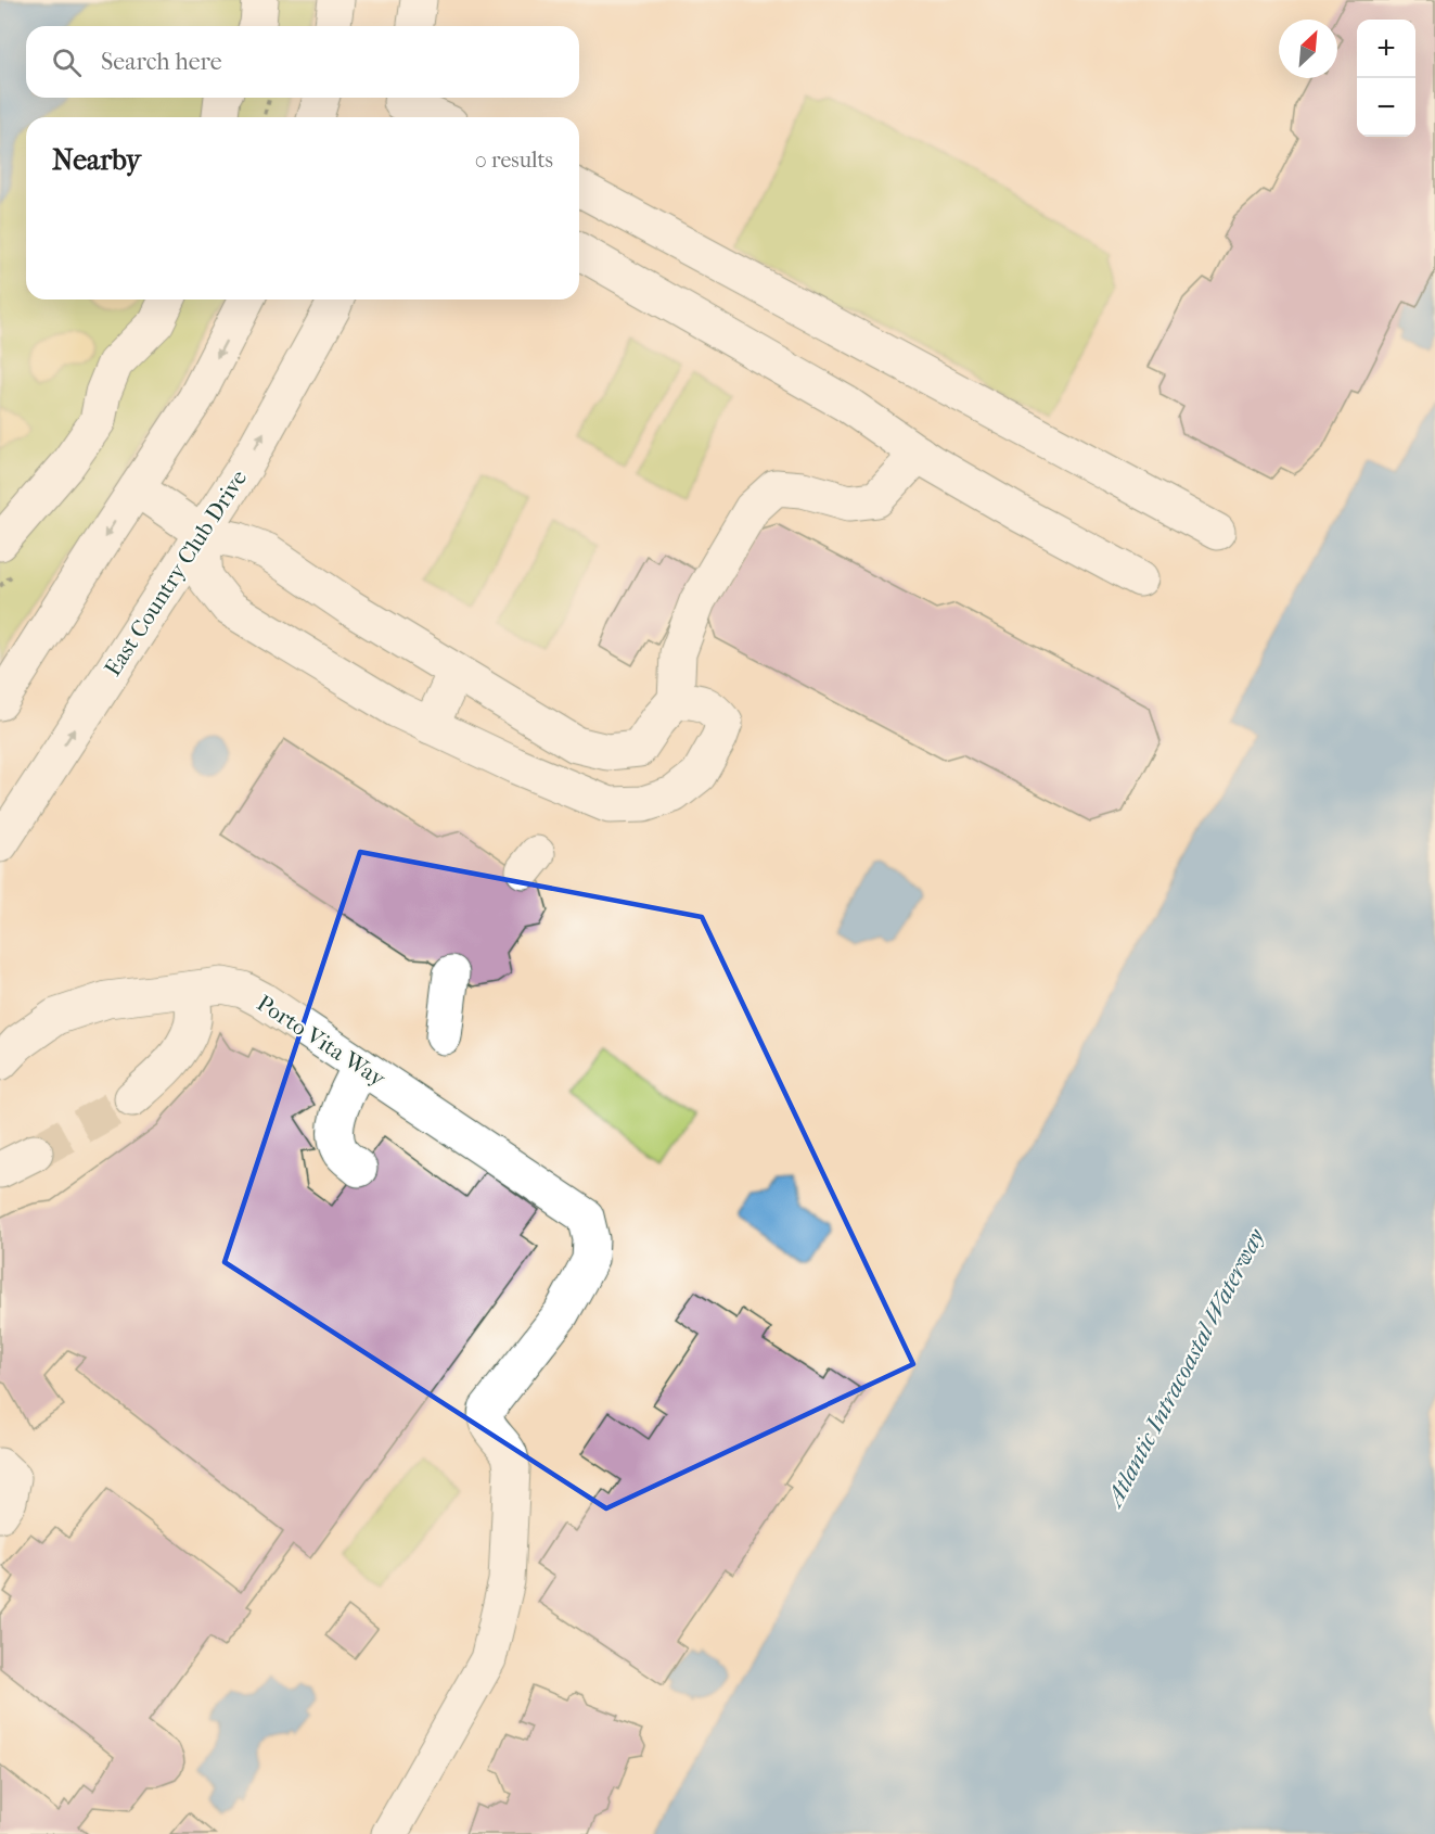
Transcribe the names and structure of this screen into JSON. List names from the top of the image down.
{
  "streets": {
    "street": ["East Country Club Drive", "Porto Vita Way"]
  },
  "water": ["Atlantic Intracoastal Waterway"],
  "north": "top right",
  "page": {
    "map_buttons": ["+", "−"],
    "search": "Search here",
    "heading": ["Nearby", "0 results"]
  }
}
